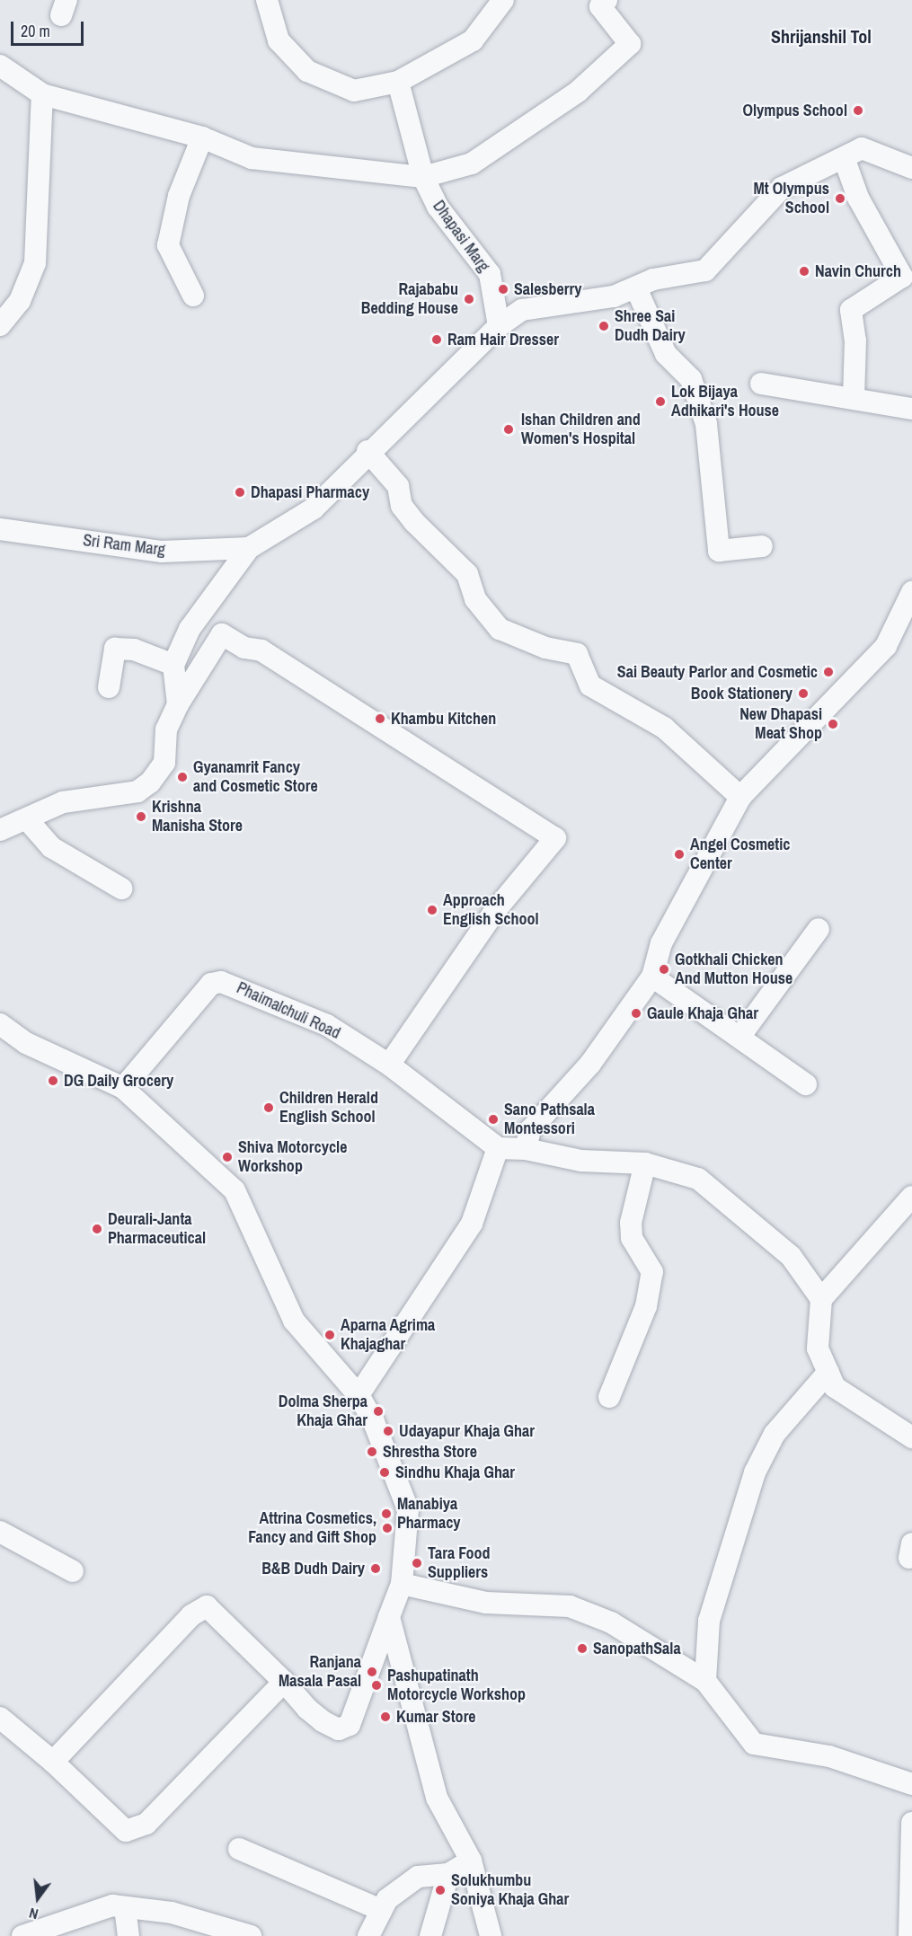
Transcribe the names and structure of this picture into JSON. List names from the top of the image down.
{
  "streets": {
    "street": ["Dhapasi Marg", "Sri Ram Marg", "Phaimalchuli Road"]
  },
  "districts": ["Shrijanshil Tol"],
  "places": [
    "Olympus School",
    "Mt Olympus School",
    "Navin Church",
    "Salesberry",
    "Rajababu Bedding House",
    "Shree Sai Dudh Dairy",
    "Ram Hair Dresser",
    "Lok Bijaya Adhikari's House",
    "Ishan Children and Women's Hospital",
    "Dhapasi Pharmacy",
    "Sai Beauty Parlor and Cosmetic",
    "Book Stationery",
    "Khambu Kitchen",
    "New Dhapasi Meat Shop",
    "Gyanamrit Fancy and Cosmetic Store",
    "Krishna Manisha Store",
    "Angel Cosmetic Center",
    "Approach English School",
    "Gotkhali Chicken And Mutton House",
    "Gaule Khaja Ghar",
    "DG Daily Grocery",
    "Children Herald English School",
    "Sano Pathsala Montessori",
    "Shiva Motorcycle Workshop",
    "Deurali-Janta Pharmaceutical",
    "Aparna Agrima Khajaghar",
    "Dolma Sherpa Khaja Ghar",
    "Udayapur Khaja Ghar",
    "Shrestha Store",
    "Sindhu Khaja Ghar",
    "Manabiya Pharmacy",
    "Attrina Cosmetics, Fancy and Gift Shop",
    "Tara Food Suppliers",
    "B&B Dudh Dairy",
    "SanopathSala",
    "Ranjana Masala Pasal",
    "Pashupatinath Motorcycle Workshop",
    "Kumar Store",
    "Solukhumbu Soniya Khaja Ghar"
  ],
  "scale_bar": "20 m",
  "north": "bottom"
}
